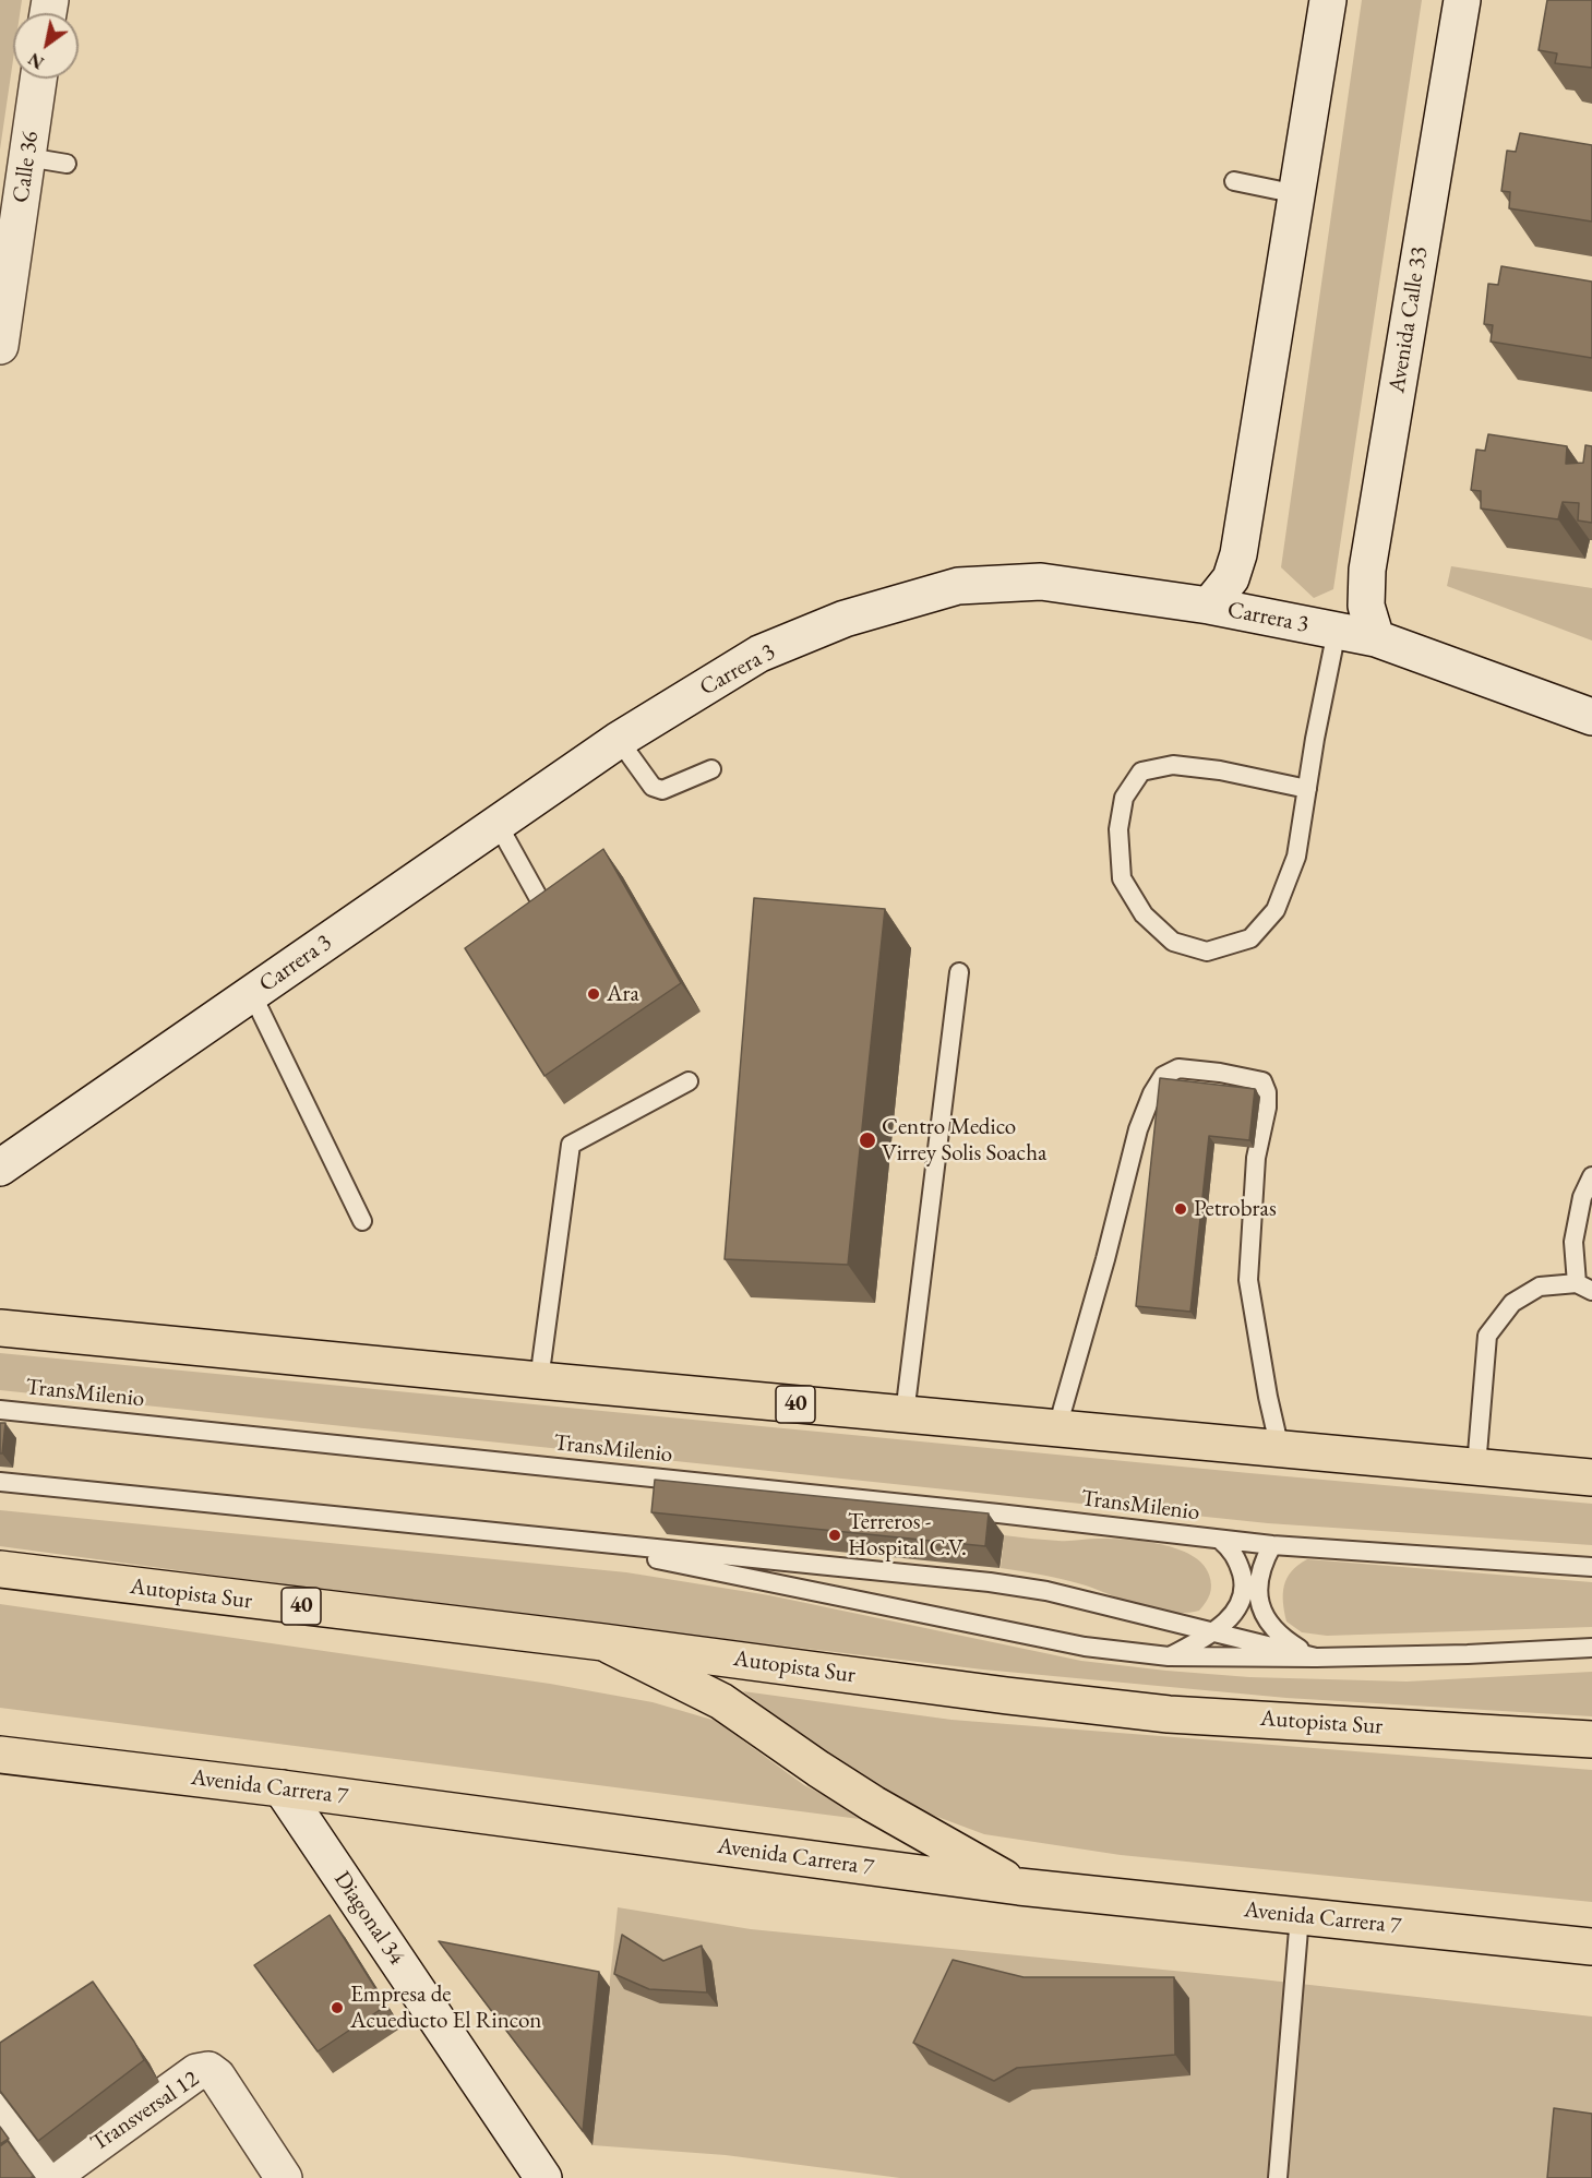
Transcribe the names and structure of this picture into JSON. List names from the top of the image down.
{
  "streets": {
    "main road": ["40", "Autopista Sur", "Avenida Carrera 7"],
    "street": [
      "Calle 36",
      "Avenida Calle 33",
      "Carrera 3",
      "Diagonal 34",
      "Transversal 12"
    ],
    "lane": ["TransMilenio"]
  },
  "crossings": [
    ["Avenida Calle 33", "Carrera 3"],
    ["Avenida Carrera 7", "Diagonal 34"]
  ],
  "places": [
    "Ara",
    "Centro Medico Virrey Solis Soacha",
    "Petrobras",
    "Terreros - Hospital C.V.",
    "Empresa de Acueducto El Rincon"
  ],
  "north": "bottom left"
}
